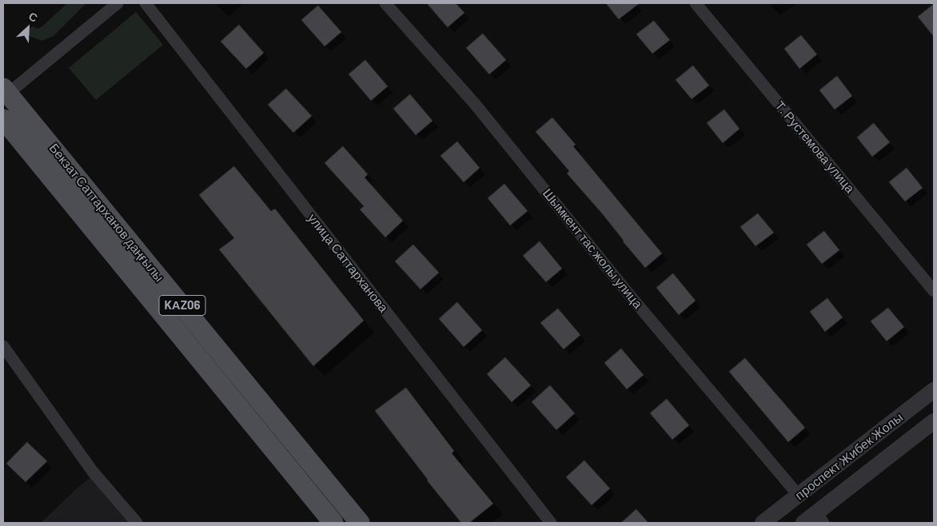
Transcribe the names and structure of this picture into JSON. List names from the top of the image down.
{
  "streets": {
    "main road": ["Бекзат Саттарханов даңғылы", "KАZ06"],
    "street": [
      "Т. Рустемова улица",
      "Шымкент тас жолы улица",
      "улица Саттарханова",
      "проспект Жибек Жолы"
    ]
  },
  "crossings": [
    ["Шымкент тас жолы улица", "проспект Жибек Жолы"]
  ],
  "north": "top right"
}
